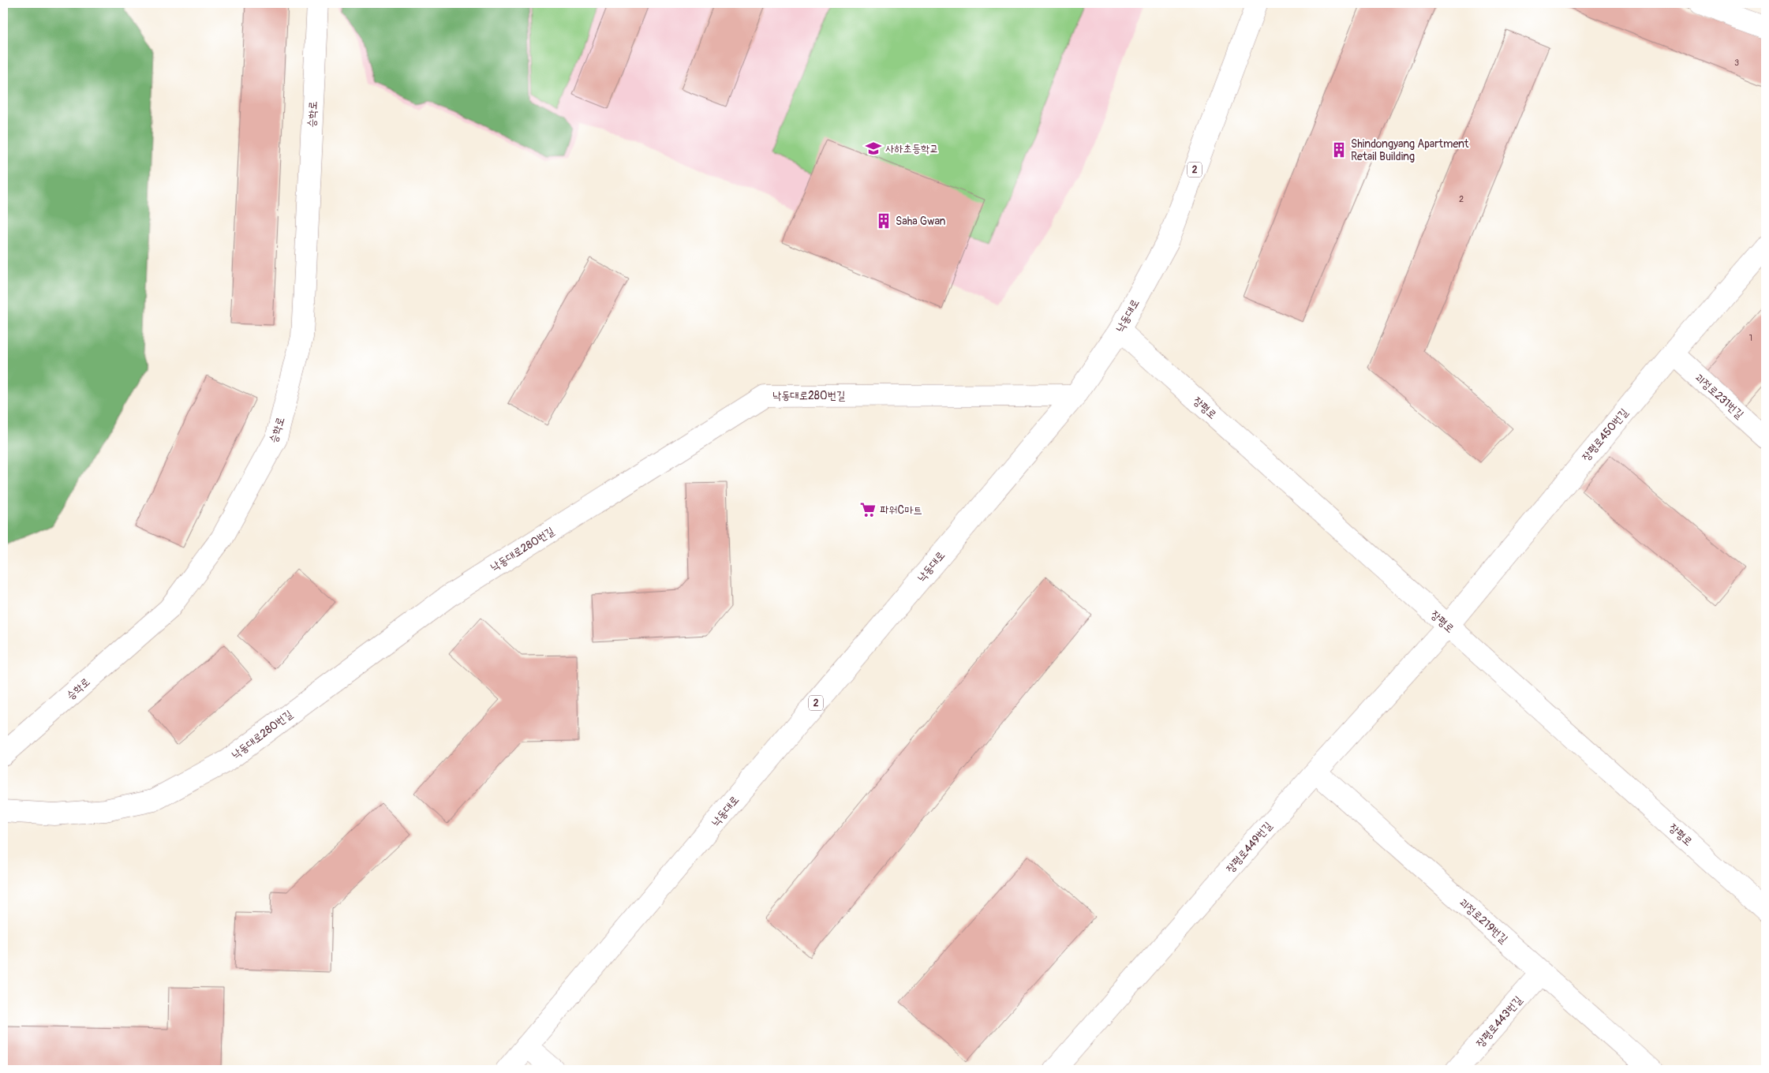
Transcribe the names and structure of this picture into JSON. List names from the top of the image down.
{
  "streets": {
    "street": [
      "승학로",
      "2",
      "낙동대로",
      "낙동대로280번길",
      "괴정로231번길",
      "장평로",
      "장평로450번길",
      "장평로449번길",
      "괴정로219번길",
      "장평로443번길"
    ]
  },
  "crossings": [
    ["낙동대로", "낙동대로280번길"],
    ["낙동대로", "장평로"],
    ["괴정로231번길", "장평로450번길"],
    ["장평로", "장평로450번길"],
    ["장평로", "장평로449번길"],
    ["장평로450번길", "장평로449번길"],
    ["장평로449번길", "괴정로219번길"],
    ["괴정로219번길", "장평로443번길"]
  ],
  "places": {
    "school or university": ["사하초등학교"],
    "building": ["Shindongyang Apartment Retail Building", "Saha Gwan"],
    "supermarket": ["파워C마트"]
  },
  "house_numbers": ["3", "2", "1"]
}
